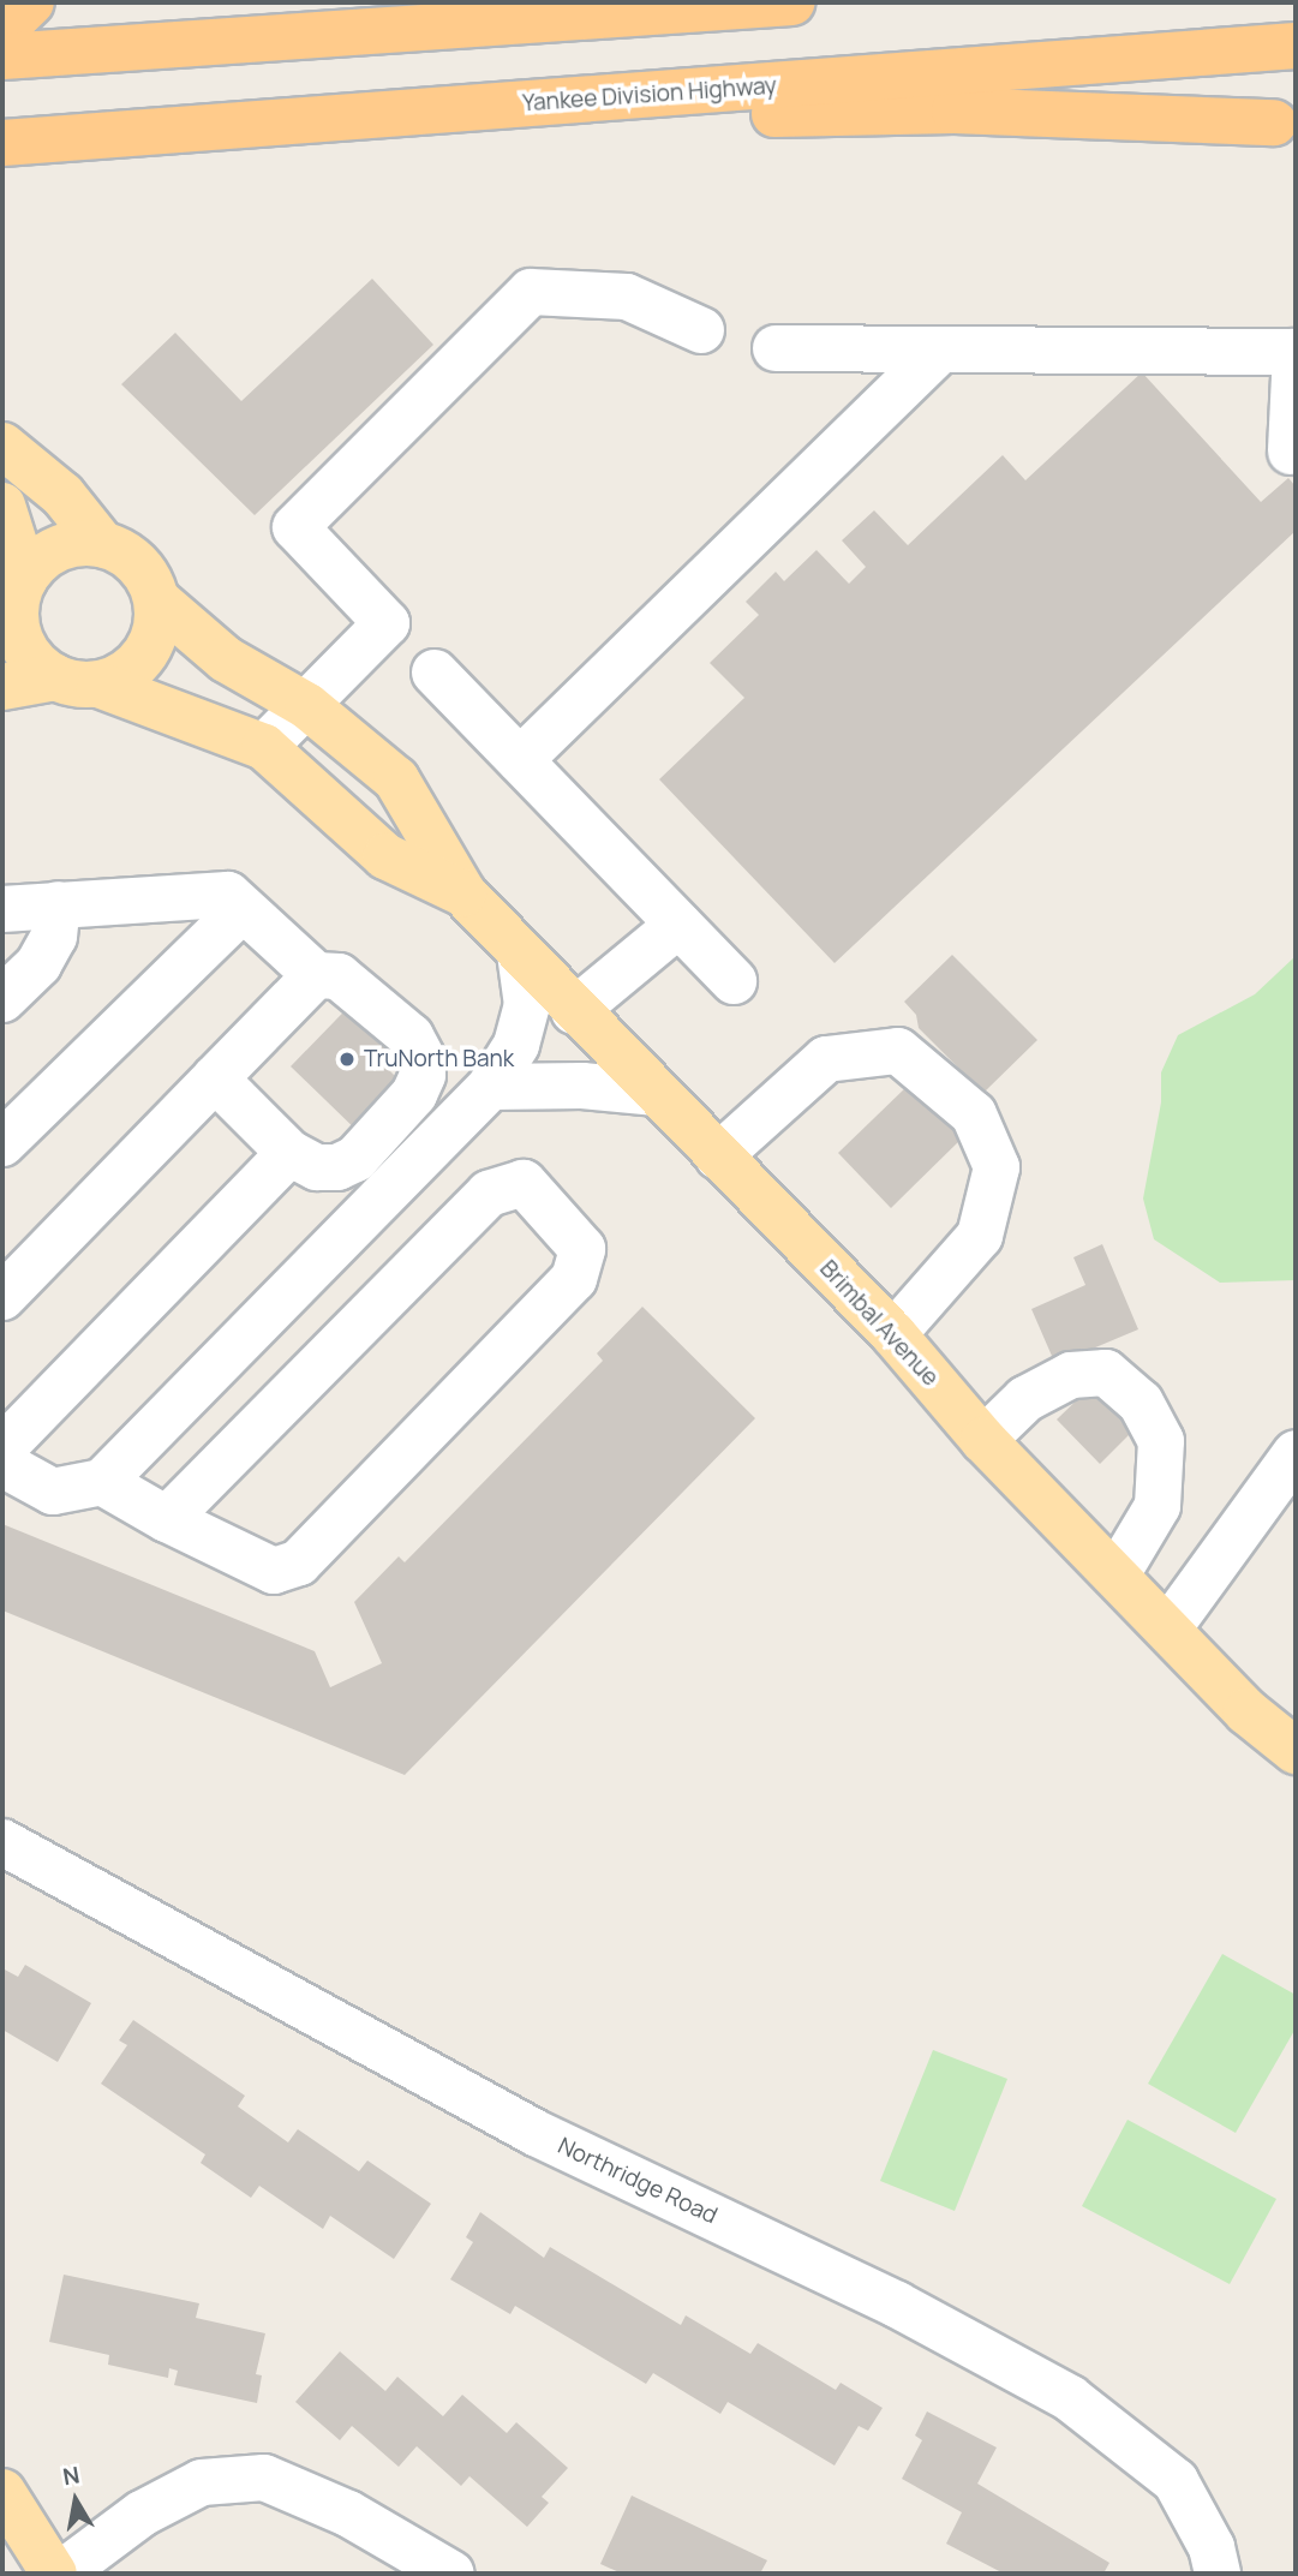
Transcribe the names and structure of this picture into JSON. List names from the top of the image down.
{
  "streets": {
    "highway": ["Yankee Division Highway"],
    "main road": ["Brimbal Avenue"],
    "street": ["Northridge Road"]
  },
  "places": ["TruNorth Bank"],
  "north": "top"
}
